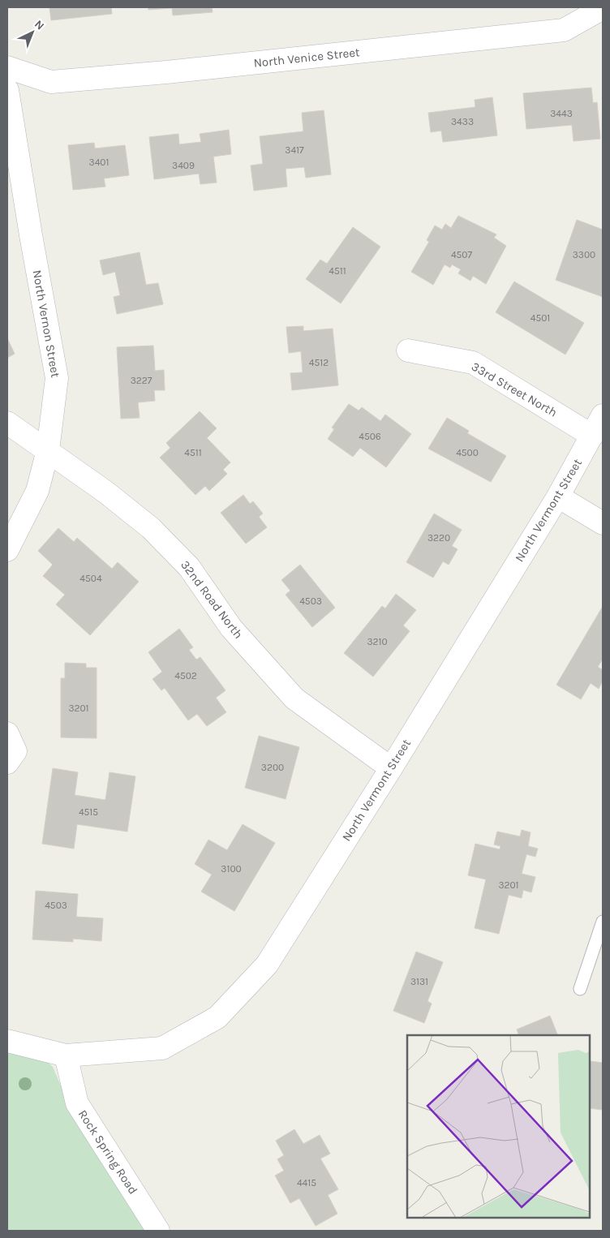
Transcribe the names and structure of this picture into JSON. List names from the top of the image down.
{
  "streets": {
    "street": [
      "North Venice Street",
      "North Vernon Street",
      "33rd Street North",
      "North Vermont Street",
      "32nd Road North",
      "Rock Spring Road"
    ]
  },
  "crossings": [
    ["North Vernon Street", "32nd Road North"],
    ["33rd Street North", "North Vermont Street"],
    ["North Vermont Street", "32nd Road North"],
    ["North Vermont Street", "Rock Spring Road"]
  ],
  "house_numbers": [
    "3443",
    "3433",
    "3417",
    "3401",
    "3409",
    "4507",
    "3300",
    "4511",
    "4501",
    "4512",
    "3227",
    "4506",
    "4511",
    "4500",
    "3220",
    "4504",
    "4503",
    "3210",
    "4502",
    "3201",
    "3200",
    "4515",
    "3100",
    "3201",
    "4503",
    "3131",
    "4415"
  ],
  "north": "top right"
}
